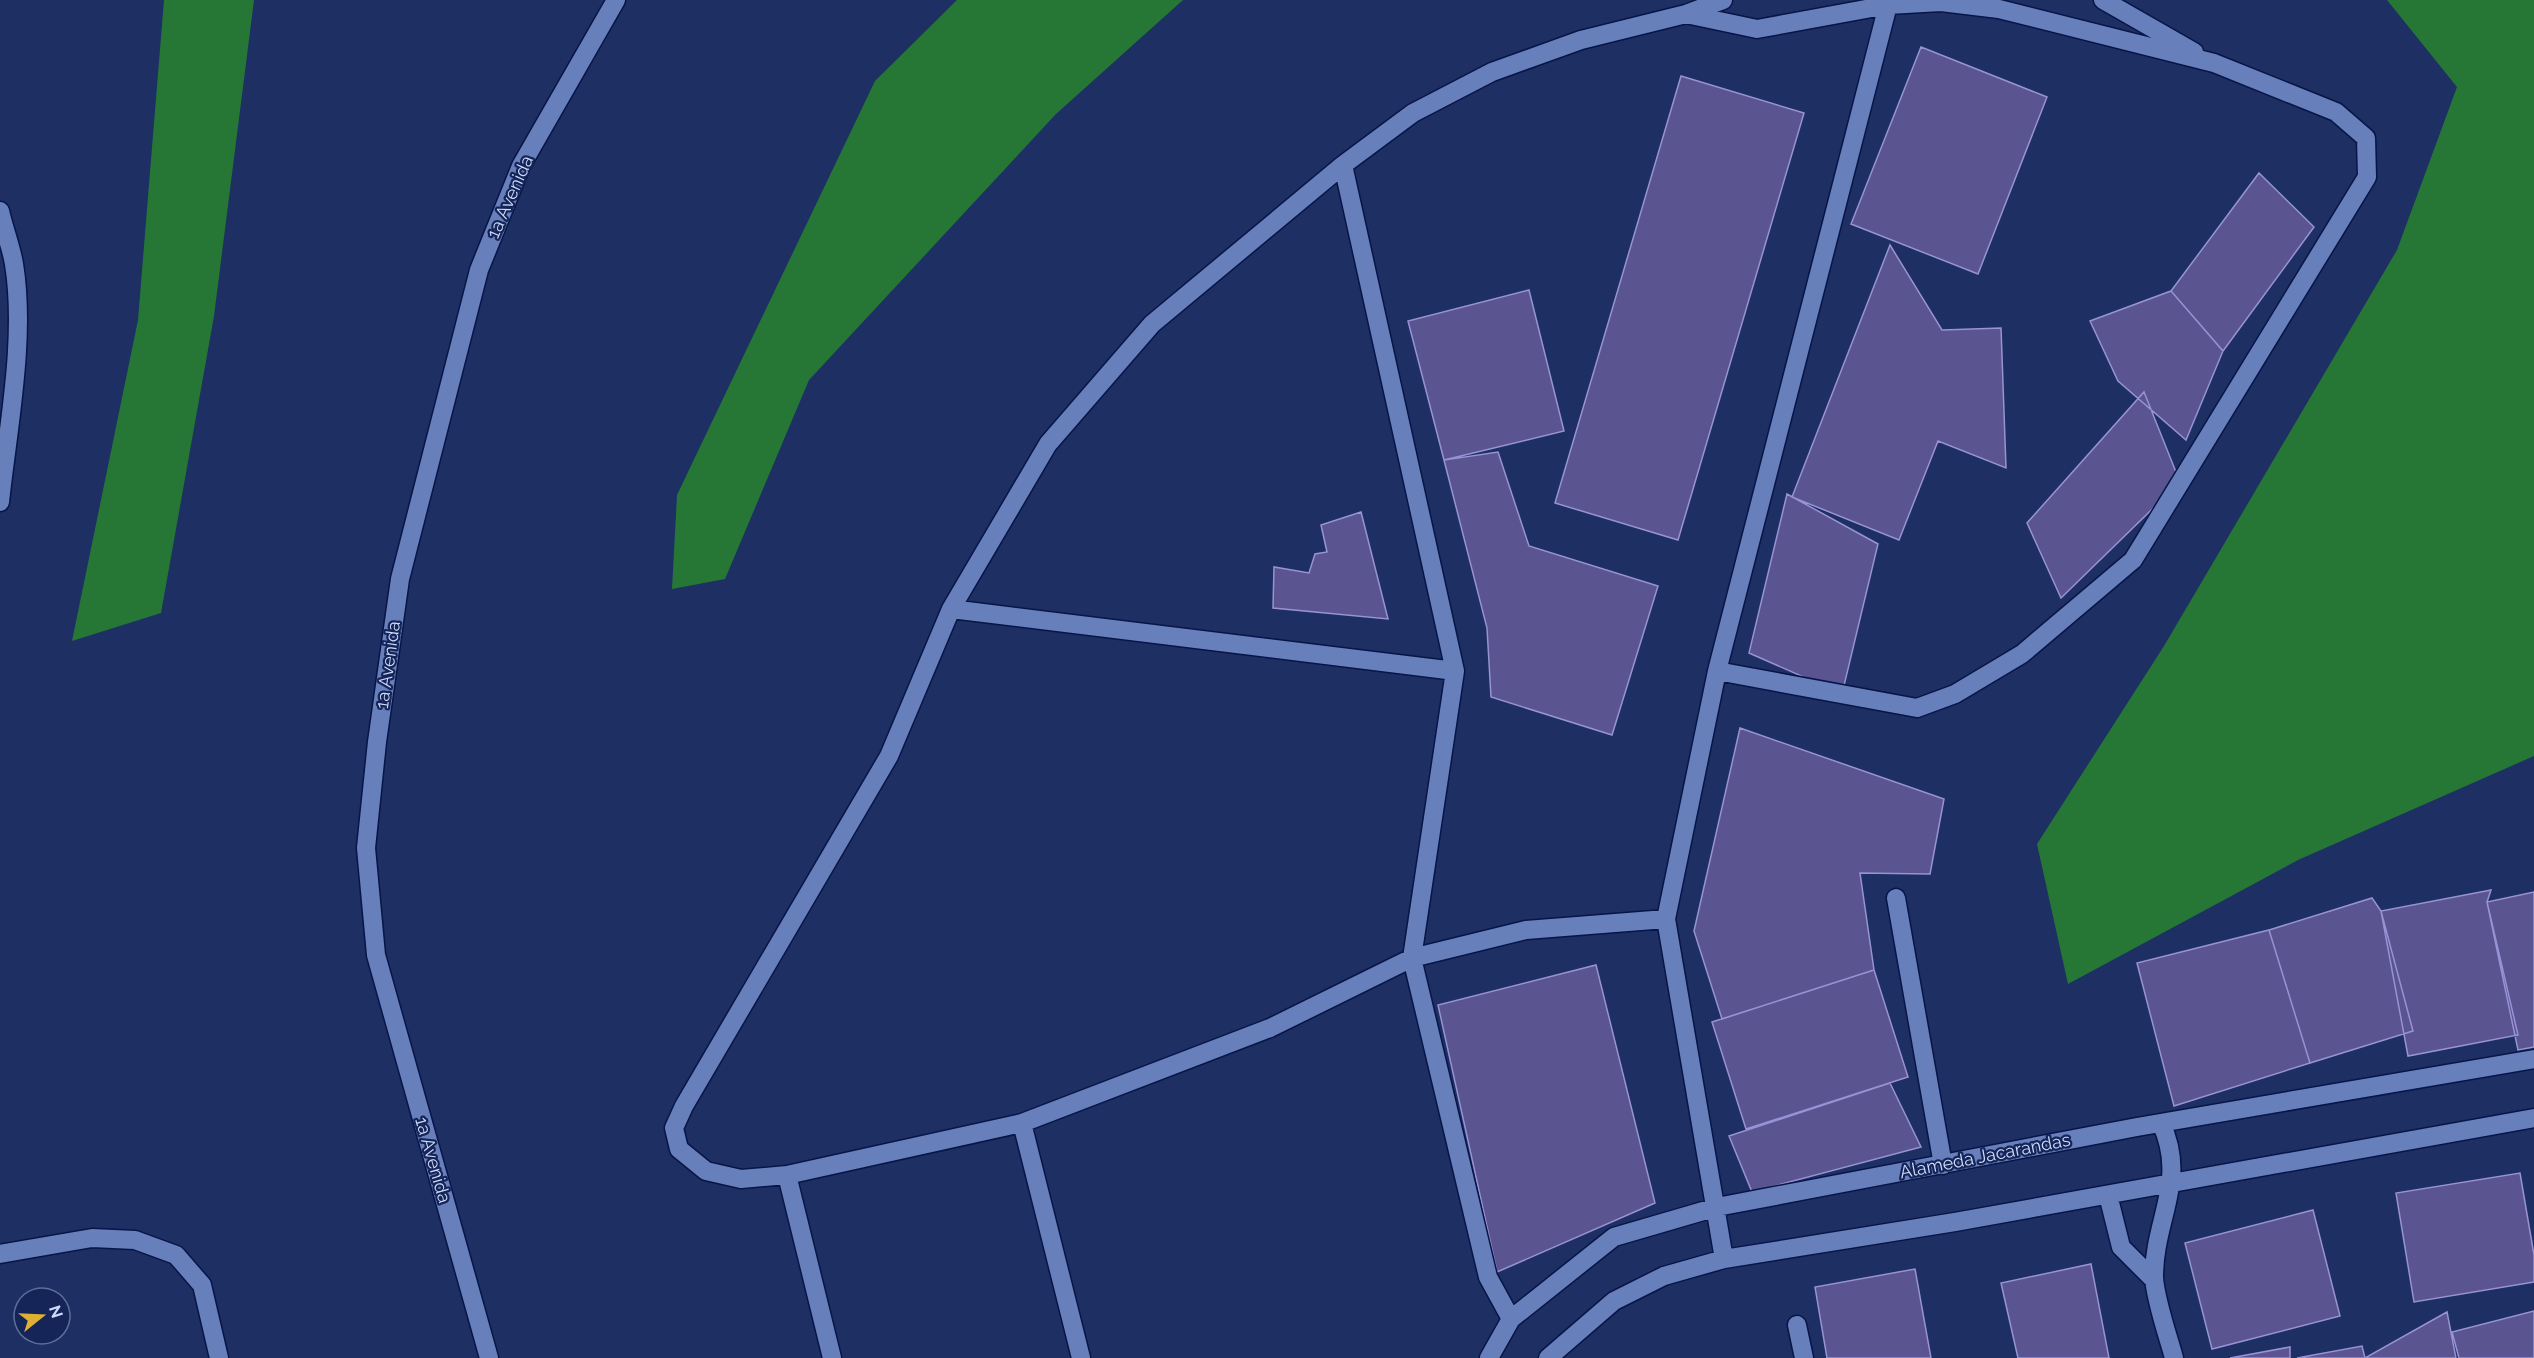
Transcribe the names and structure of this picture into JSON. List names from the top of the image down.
{
  "streets": {
    "street": ["1a Avenida", "Alameda Jacarandas"]
  },
  "north": "right"
}
